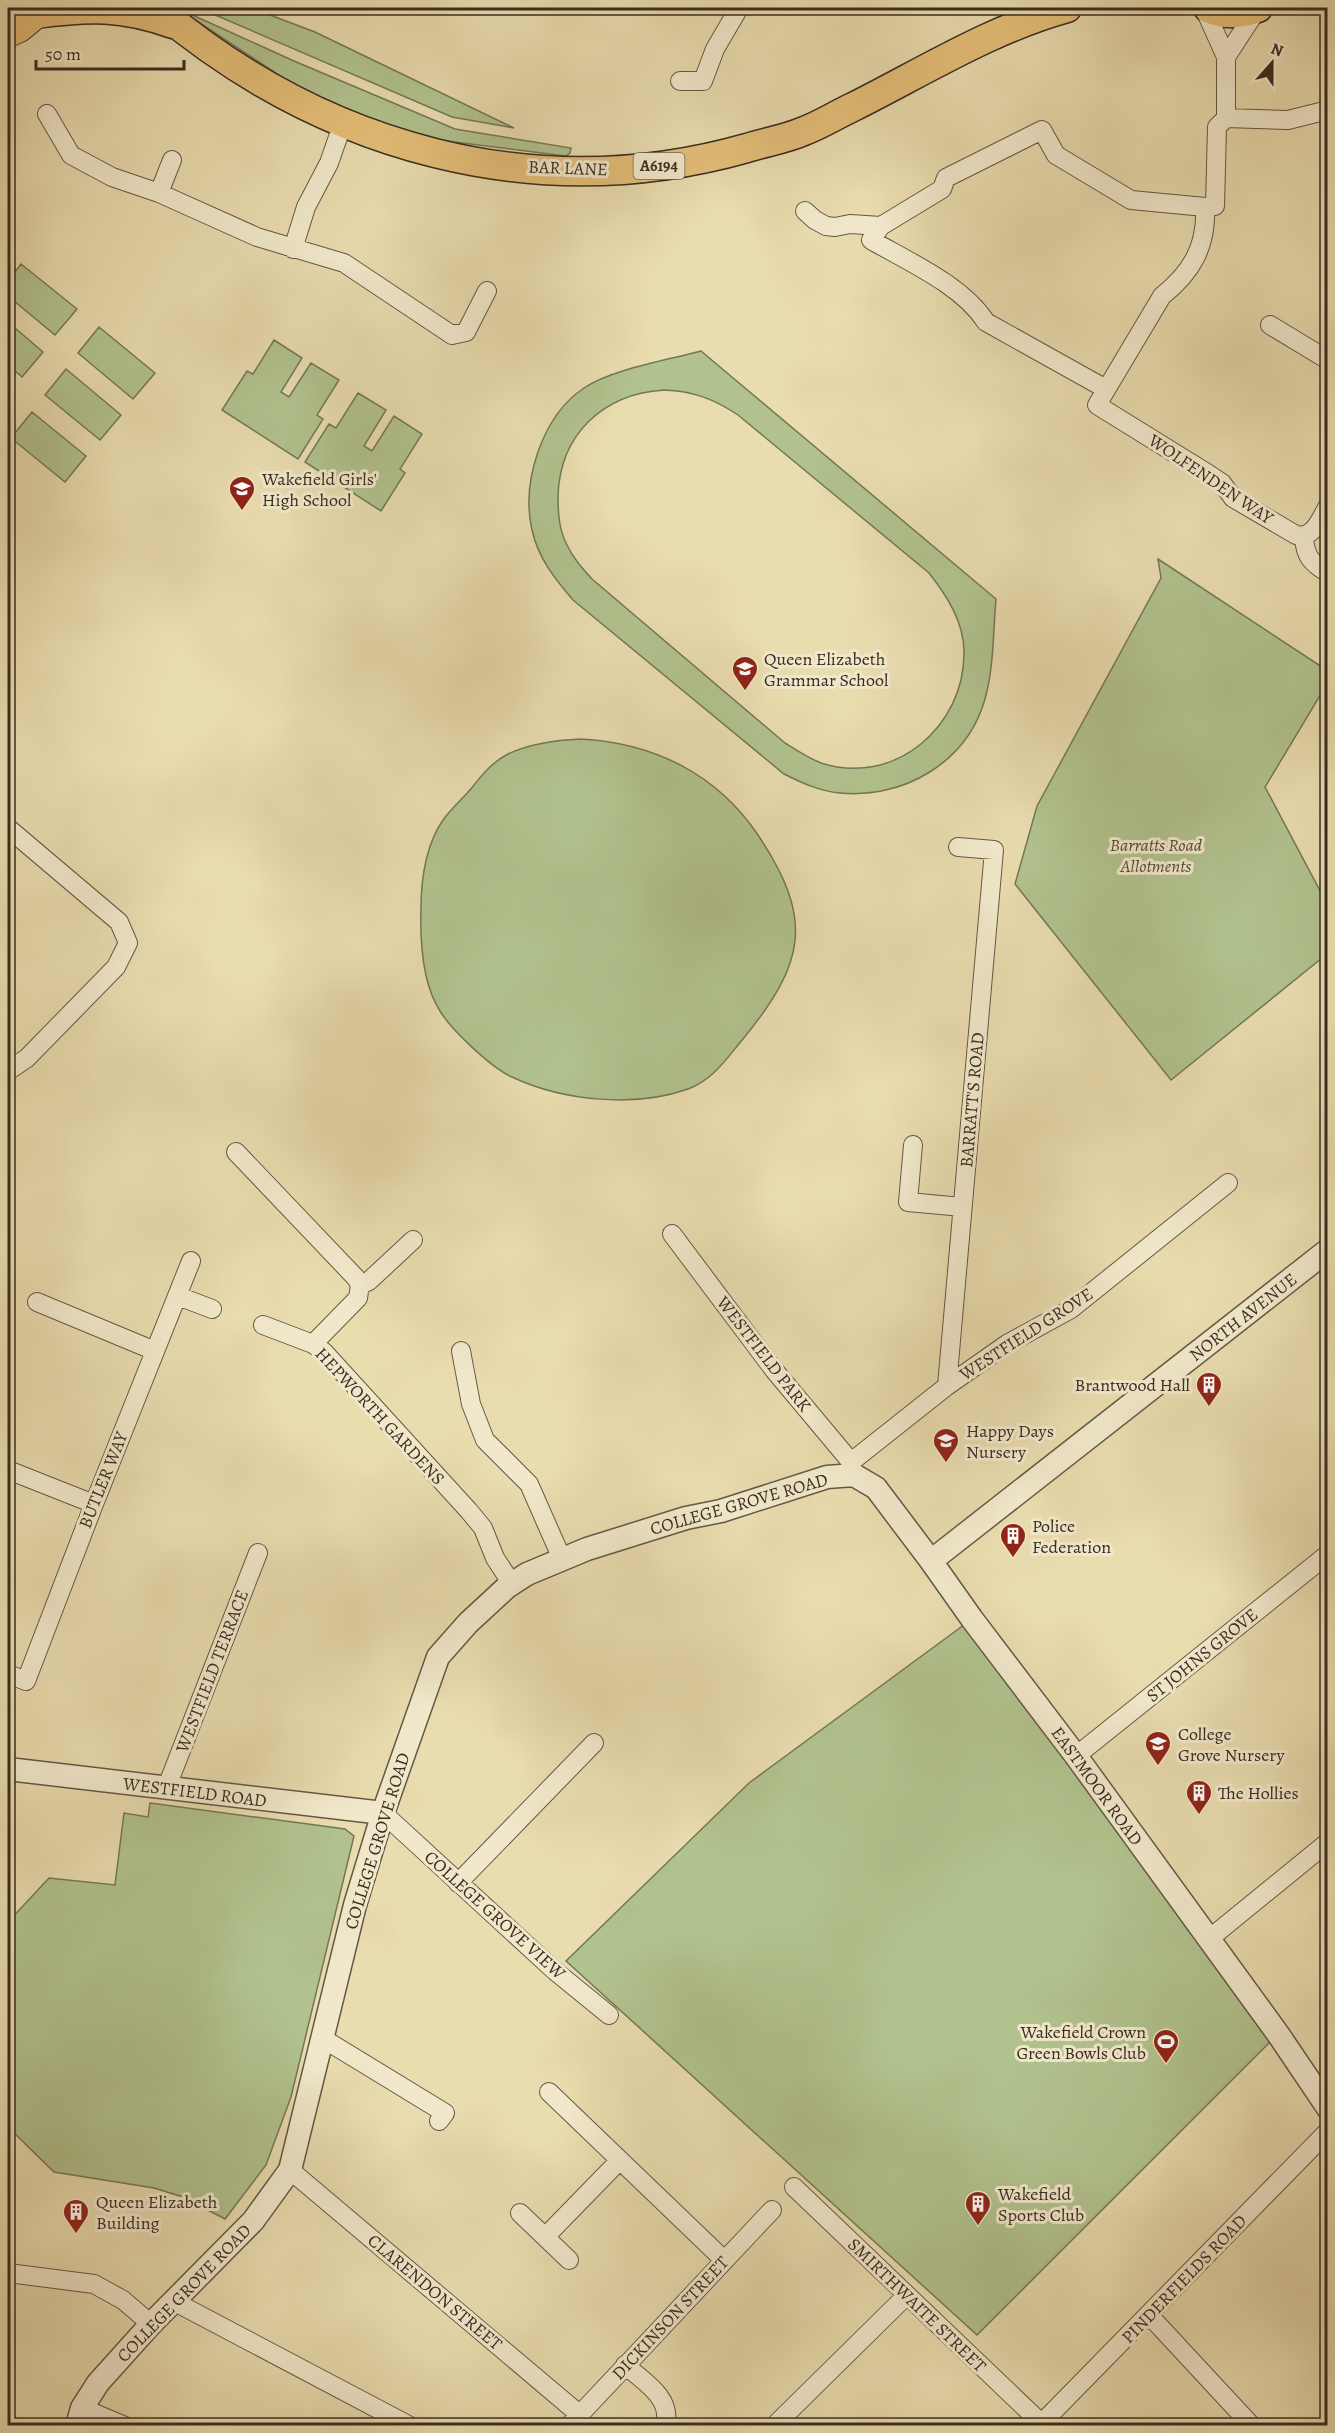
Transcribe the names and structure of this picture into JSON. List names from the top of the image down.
{
  "streets": {
    "main road": ["A6194", "BAR LANE"],
    "street": [
      "WOLFENDEN WAY",
      "BARRATT'S ROAD",
      "NORTH AVENUE",
      "WESTFIELD GROVE",
      "WESTFIELD PARK",
      "HEPWORTH GARDENS",
      "BUTLER WAY",
      "COLLEGE GROVE ROAD",
      "ST JOHNS GROVE",
      "WESTFIELD TERRACE",
      "EASTMOOR ROAD",
      "WESTFIELD ROAD",
      "COLLEGE GROVE VIEW",
      "PINDERFIELDS ROAD",
      "CLARENDON STREET",
      "SMIRTHWAITE STREET",
      "DICKINSON STREET"
    ]
  },
  "crossings": [
    ["BARRATT'S ROAD", "WESTFIELD GROVE"],
    ["NORTH AVENUE", "EASTMOOR ROAD"],
    ["WESTFIELD GROVE", "WESTFIELD PARK"],
    ["WESTFIELD GROVE", "COLLEGE GROVE ROAD"],
    ["WESTFIELD GROVE", "EASTMOOR ROAD"],
    ["WESTFIELD PARK", "COLLEGE GROVE ROAD"],
    ["WESTFIELD PARK", "EASTMOOR ROAD"],
    ["HEPWORTH GARDENS", "COLLEGE GROVE ROAD"],
    ["COLLEGE GROVE ROAD", "EASTMOOR ROAD"],
    ["COLLEGE GROVE ROAD", "WESTFIELD ROAD"],
    ["COLLEGE GROVE ROAD", "COLLEGE GROVE VIEW"],
    ["COLLEGE GROVE ROAD", "CLARENDON STREET"],
    ["ST JOHNS GROVE", "EASTMOOR ROAD"],
    ["WESTFIELD TERRACE", "WESTFIELD ROAD"],
    ["WESTFIELD ROAD", "COLLEGE GROVE VIEW"],
    ["PINDERFIELDS ROAD", "SMIRTHWAITE STREET"],
    ["CLARENDON STREET", "DICKINSON STREET"]
  ],
  "parks": ["Barratts Road Allotments"],
  "places": {
    "school or university": [
      "Wakefield Girls' High School",
      "Queen Elizabeth Grammar School",
      "Happy Days Nursery",
      "College Grove Nursery"
    ],
    "building": [
      "Brantwood Hall",
      "Police Federation",
      "The Hollies",
      "Wakefield Sports Club",
      "Queen Elizabeth Building"
    ],
    "sports": ["Wakefield Crown Green Bowls Club"]
  },
  "scale_bar": "50 m",
  "north": "top"
}
